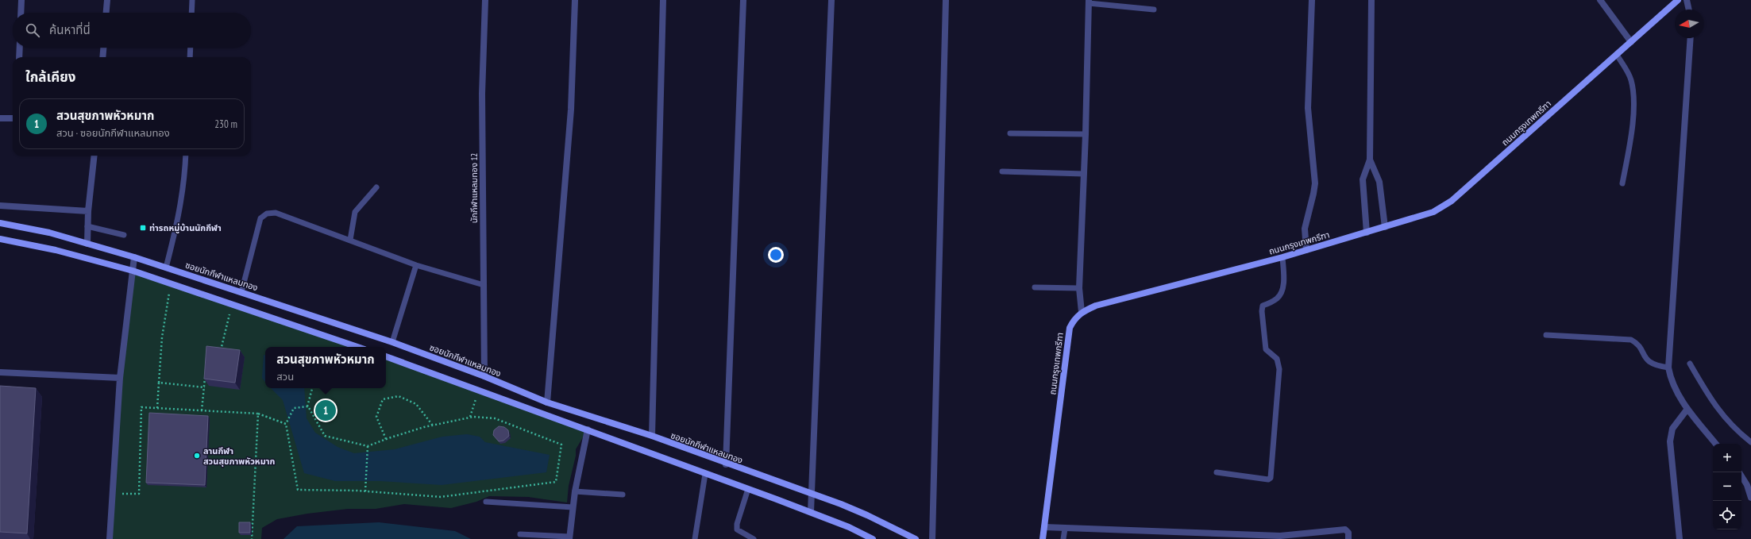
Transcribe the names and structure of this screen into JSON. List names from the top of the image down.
{
  "streets": {
    "street": ["ถนนกรุงเทพกรีฑา", "นักกีฬาแหลมทอง 12", "ซอยนักกีฬาแหลมทอง"]
  },
  "crossings": [
    ["นักกีฬาแหลมทอง 12", "ซอยนักกีฬาแหลมทอง"]
  ],
  "places": {
    "transit": ["ท่ารถหมู่บ้านนักกีฬา"],
    "other": ["ลานกีฬา สวนสุขภาพหัวหมาก"]
  },
  "north": "left",
  "page": {
    "search": "ค้นหาที่นี่",
    "heading": "ใกล้เคียง",
    "list": [
      {
        "mark": "1",
        "name": "สวนสุขภาพหัวหมาก",
        "note": "สวน · ซอยนักกีฬาแหลมทอง",
        "value": "230 m"
      }
    ],
    "popup": ["สวนสุขภาพหัวหมาก", "สวน"],
    "pins": "1",
    "map_buttons": ["+", "−"]
  }
}
